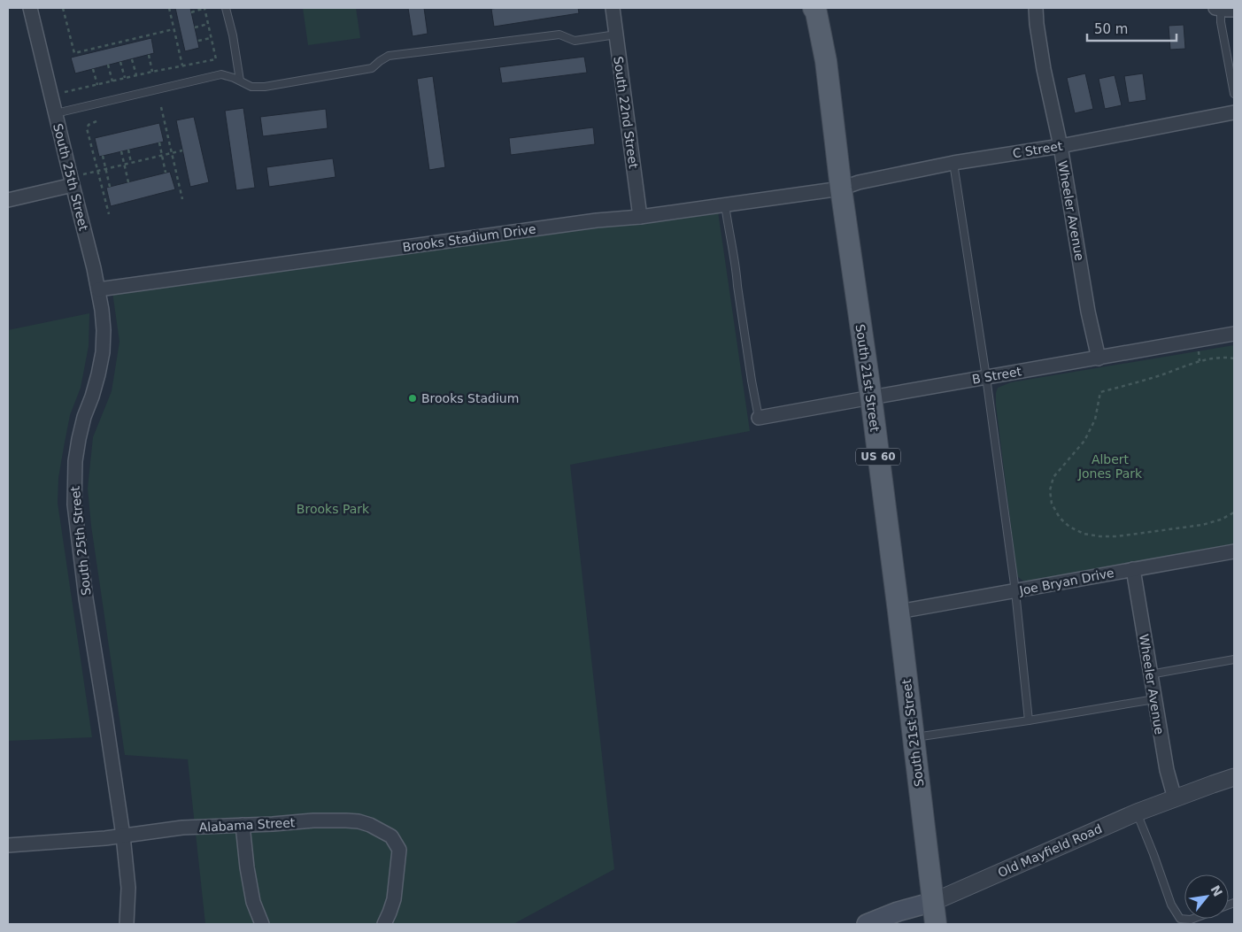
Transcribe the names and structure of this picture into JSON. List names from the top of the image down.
{
  "streets": {
    "main road": ["South 21st Street", "US 60", "Old Mayfield Road"],
    "street": [
      "South 22nd Street",
      "C Street",
      "South 25th Street",
      "Wheeler Avenue",
      "Brooks Stadium Drive",
      "B Street",
      "Joe Bryan Drive",
      "Alabama Street"
    ]
  },
  "crossings": [
    ["South 22nd Street", "Brooks Stadium Drive"],
    ["C Street", "Wheeler Avenue"],
    ["C Street", "Brooks Stadium Drive"],
    ["C Street", "South 21st Street"],
    ["South 25th Street", "Brooks Stadium Drive"],
    ["South 25th Street", "Alabama Street"],
    ["Wheeler Avenue", "B Street"],
    ["Wheeler Avenue", "Joe Bryan Drive"],
    ["Wheeler Avenue", "Old Mayfield Road"],
    ["Brooks Stadium Drive", "South 21st Street"],
    ["B Street", "South 21st Street"],
    ["South 21st Street", "US 60"],
    ["South 21st Street", "Joe Bryan Drive"],
    ["South 21st Street", "Old Mayfield Road"],
    ["US 60", "Old Mayfield Road"]
  ],
  "parks": ["Albert Jones Park", "Brooks Park"],
  "places": ["Brooks Stadium"],
  "scale_bar": "50 m",
  "north": "top right"
}
